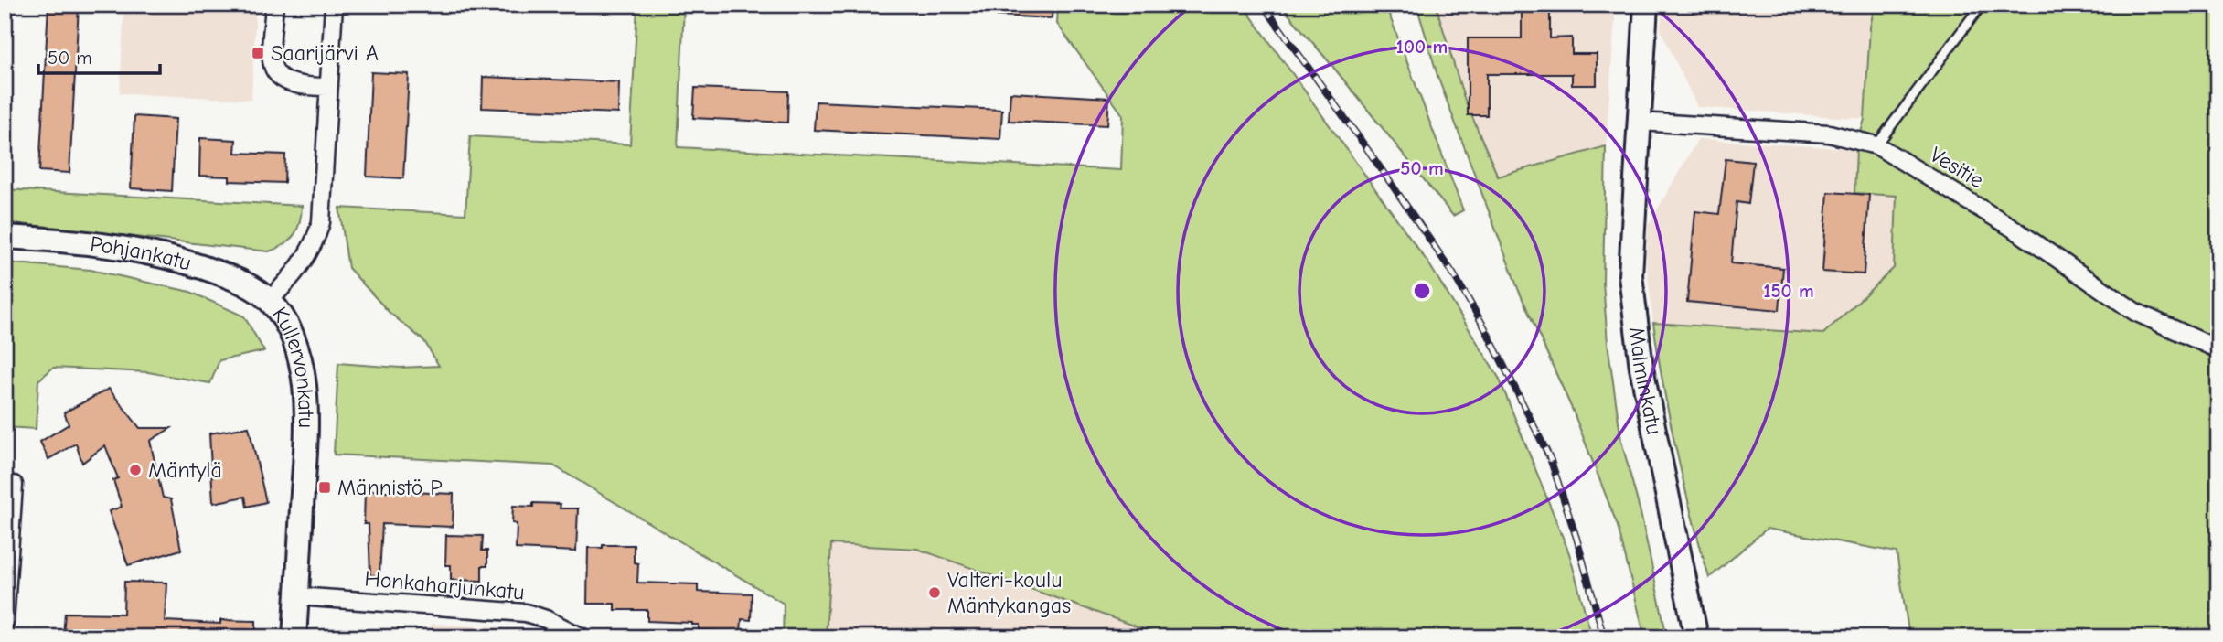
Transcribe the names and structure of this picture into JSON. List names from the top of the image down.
{
  "streets": {
    "street": [
      "Vesitie",
      "Pohjankatu",
      "Kullervonkatu",
      "Malminkatu",
      "Honkaharjunkatu"
    ]
  },
  "crossings": [
    ["Vesitie", "Malminkatu"],
    ["Pohjankatu", "Kullervonkatu"],
    ["Kullervonkatu", "Honkaharjunkatu"]
  ],
  "places": {
    "transit": ["Saarijärvi A", "Männistö P"],
    "other": ["Mäntylä", "Valteri-koulu Mäntykangas"]
  },
  "scale_bar": "50 m",
  "rings": ["100 m", "50 m", "150 m"]
}
